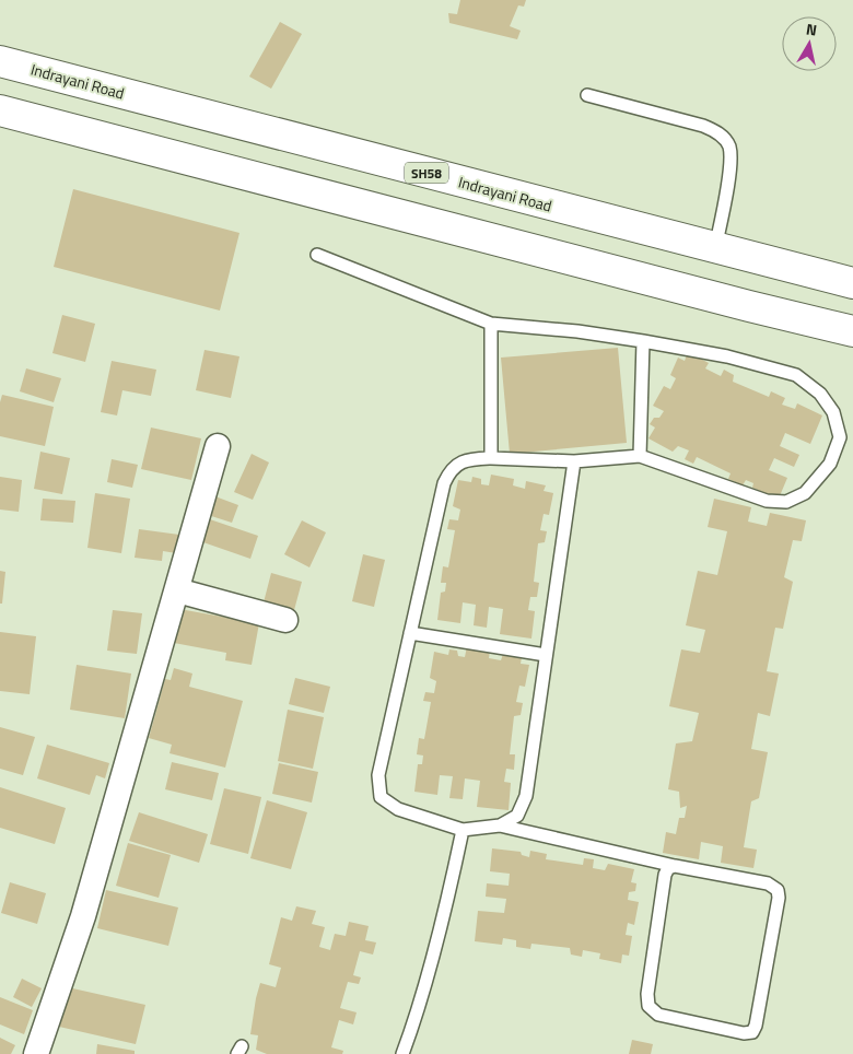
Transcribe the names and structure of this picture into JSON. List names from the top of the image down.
{
  "streets": {
    "main road": ["Indrayani Road", "SH58"]
  },
  "north": "top"
}
